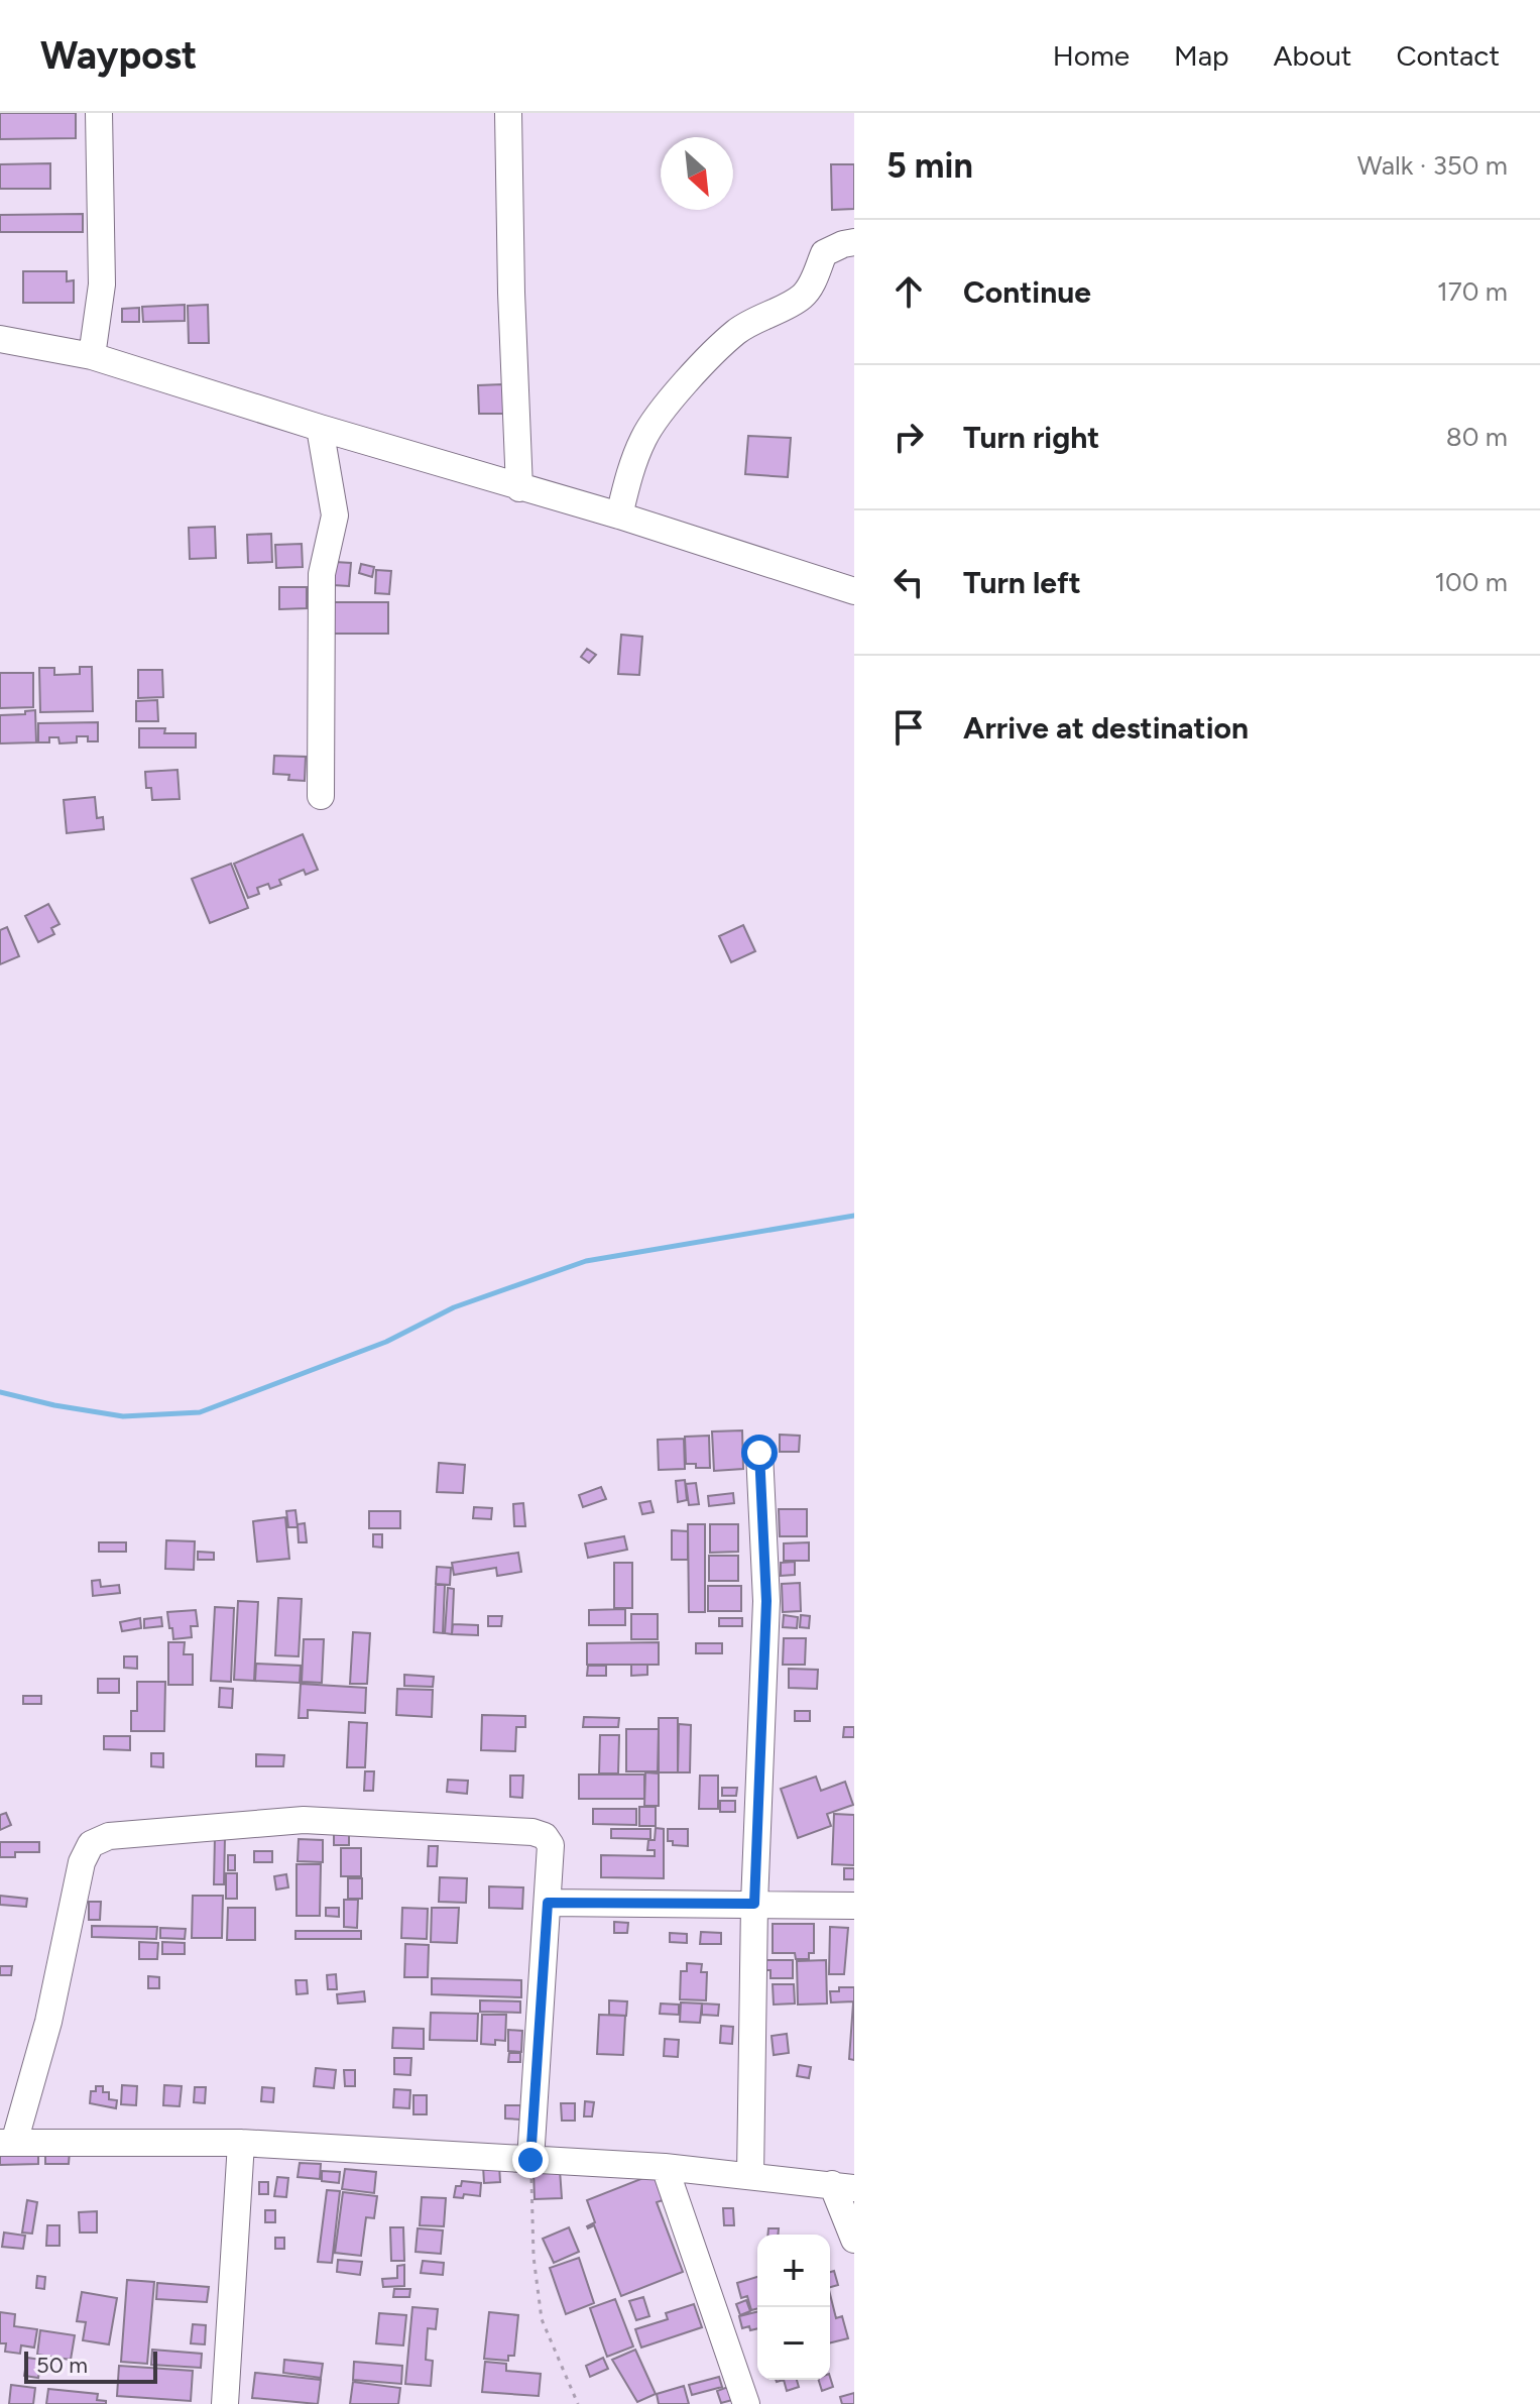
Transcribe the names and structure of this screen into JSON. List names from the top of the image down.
{
  "scale_bar": "50 m",
  "north": "bottom right",
  "page": {
    "header": "Waypost",
    "nav": [
      "Home",
      "Map",
      "About",
      "Contact"
    ],
    "heading": ["5 min", "Walk · 350 m"],
    "list": [
      ["Continue", "170 m"],
      ["Turn right", "80 m"],
      ["Turn left", "100 m"],
      "Arrive at destination"
    ],
    "map_buttons": ["+", "−"],
    "scale": "50 m"
  }
}
